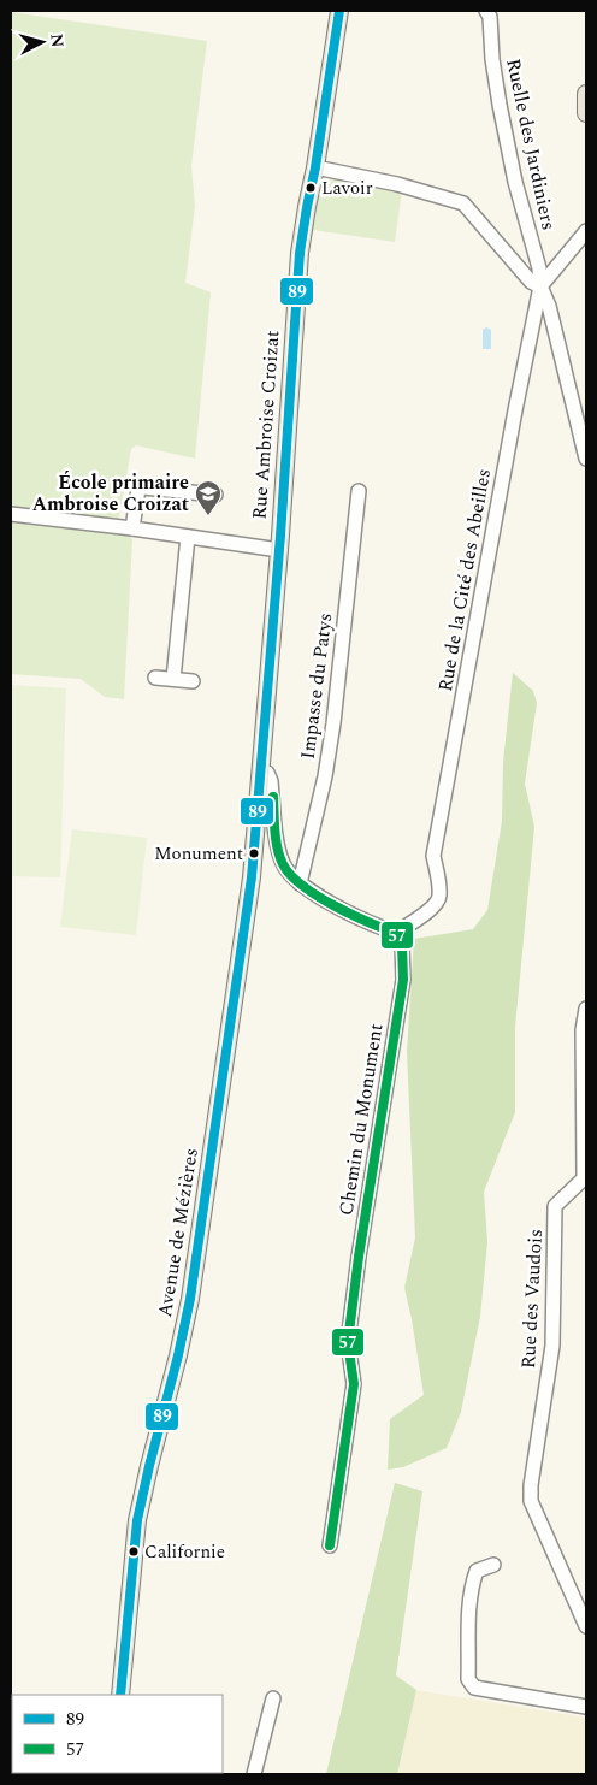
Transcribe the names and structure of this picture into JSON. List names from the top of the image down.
{
  "streets": {
    "main road": ["Rue Ambroise Croizat", "Avenue de Mézières"],
    "street": [
      "Ruelle des Jardiniers",
      "Rue de la Cité des Abeilles",
      "Impasse du Patys",
      "Chemin du Monument",
      "Rue des Vaudois"
    ]
  },
  "crossings": [
    ["Ruelle des Jardiniers", "Rue de la Cité des Abeilles"],
    ["Rue Ambroise Croizat", "Avenue de Mézières"],
    ["Rue de la Cité des Abeilles", "Chemin du Monument"]
  ],
  "places": {
    "other": ["Lavoir", "Monument", "Californie"],
    "school or university": ["École primaire Ambroise Croizat"]
  },
  "lines": ["transit line 89", "transit line 57"],
  "legend": ["89", "57"],
  "north": "right"
}
